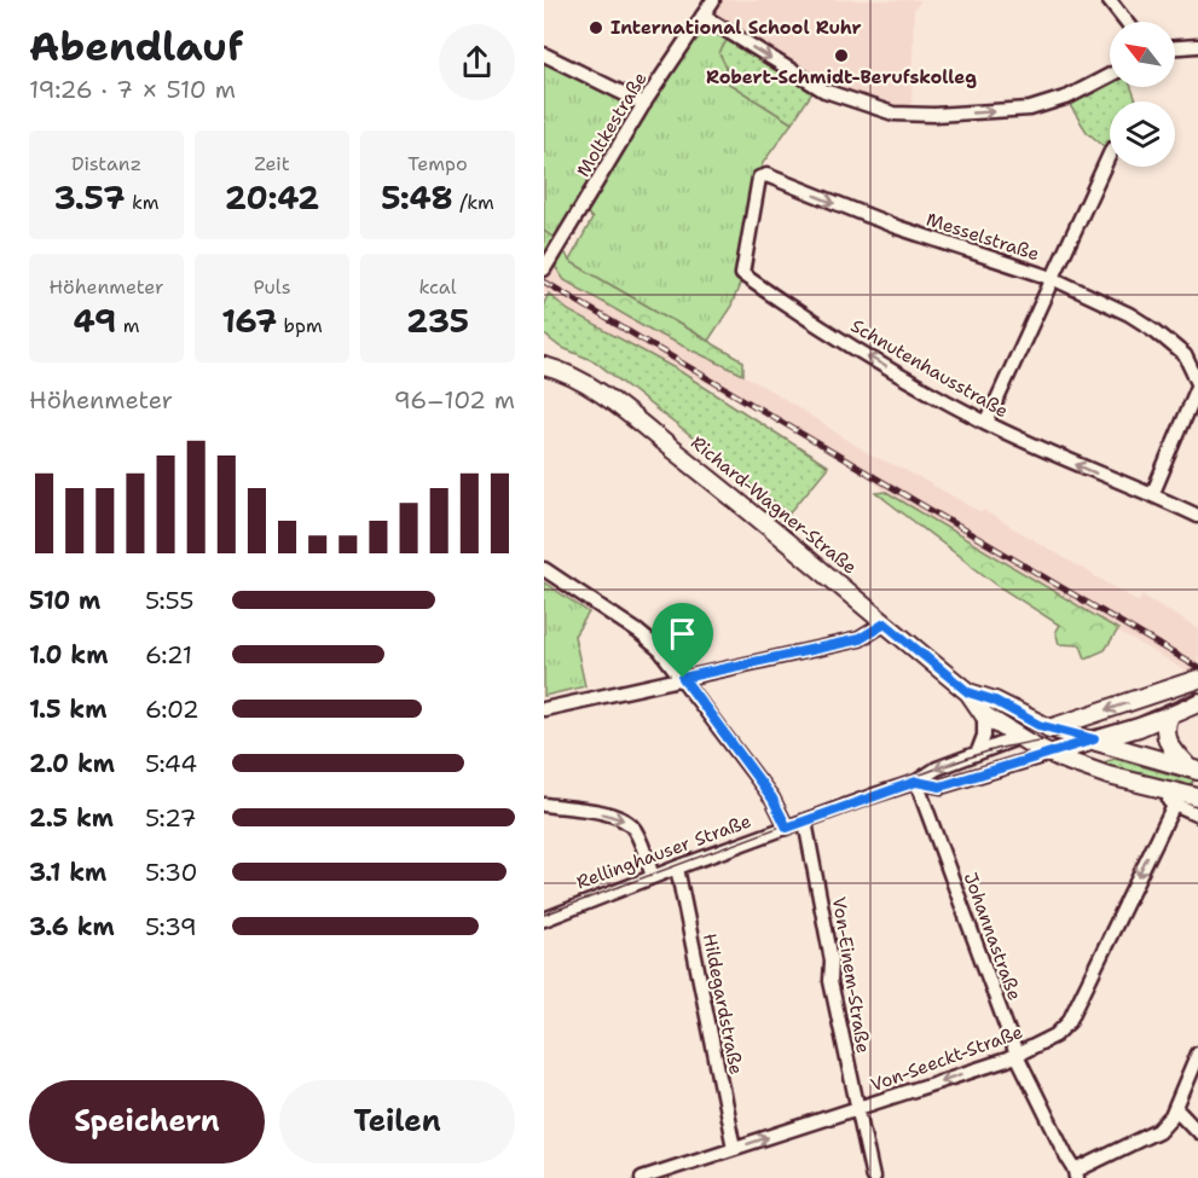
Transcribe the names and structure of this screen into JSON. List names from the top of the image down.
{
  "streets": {
    "main road": ["Richard-Wagner-Straße", "Rellinghauser Straße"],
    "street": [
      "Moltkestraße",
      "Messelstraße",
      "Schnutenhausstraße",
      "Johannastraße",
      "Von-Einem-Straße",
      "Hildegardstraße",
      "Von-Seeckt-Straße"
    ]
  },
  "crossings": [
    ["Messelstraße", "Schnutenhausstraße"],
    ["Richard-Wagner-Straße", "Rellinghauser Straße"],
    ["Rellinghauser Straße", "Johannastraße"],
    ["Rellinghauser Straße", "Von-Einem-Straße"],
    ["Rellinghauser Straße", "Hildegardstraße"],
    ["Johannastraße", "Von-Seeckt-Straße"],
    ["Von-Einem-Straße", "Von-Seeckt-Straße"],
    ["Hildegardstraße", "Von-Seeckt-Straße"]
  ],
  "one_way": ["Schnutenhausstraße"],
  "places": ["International School Ruhr", "Robert-Schmidt-Berufskolleg"],
  "north": "top left",
  "page": {
    "heading": ["Abendlauf", "19:26 · 7 × 510 m"],
    "stats": [
      ["Distanz", "3.57 km"],
      ["Zeit", "20:42"],
      ["Tempo", "5:48 /km"],
      ["Höhenmeter", "49 m"],
      ["Puls", "167 bpm"],
      ["kcal", "235"]
    ],
    "chart": ["Höhenmeter", "96–102 m"],
    "list": [
      {
        "name": "510 m",
        "note": "5:55"
      },
      {
        "name": "1.0 km",
        "note": "6:21"
      },
      {
        "name": "1.5 km",
        "note": "6:02"
      },
      {
        "name": "2.0 km",
        "note": "5:44"
      },
      {
        "name": "2.5 km",
        "note": "5:27"
      },
      {
        "name": "3.1 km",
        "note": "5:30"
      },
      {
        "name": "3.6 km",
        "note": "5:39"
      }
    ],
    "buttons": ["Speichern", "Teilen"]
  }
}
